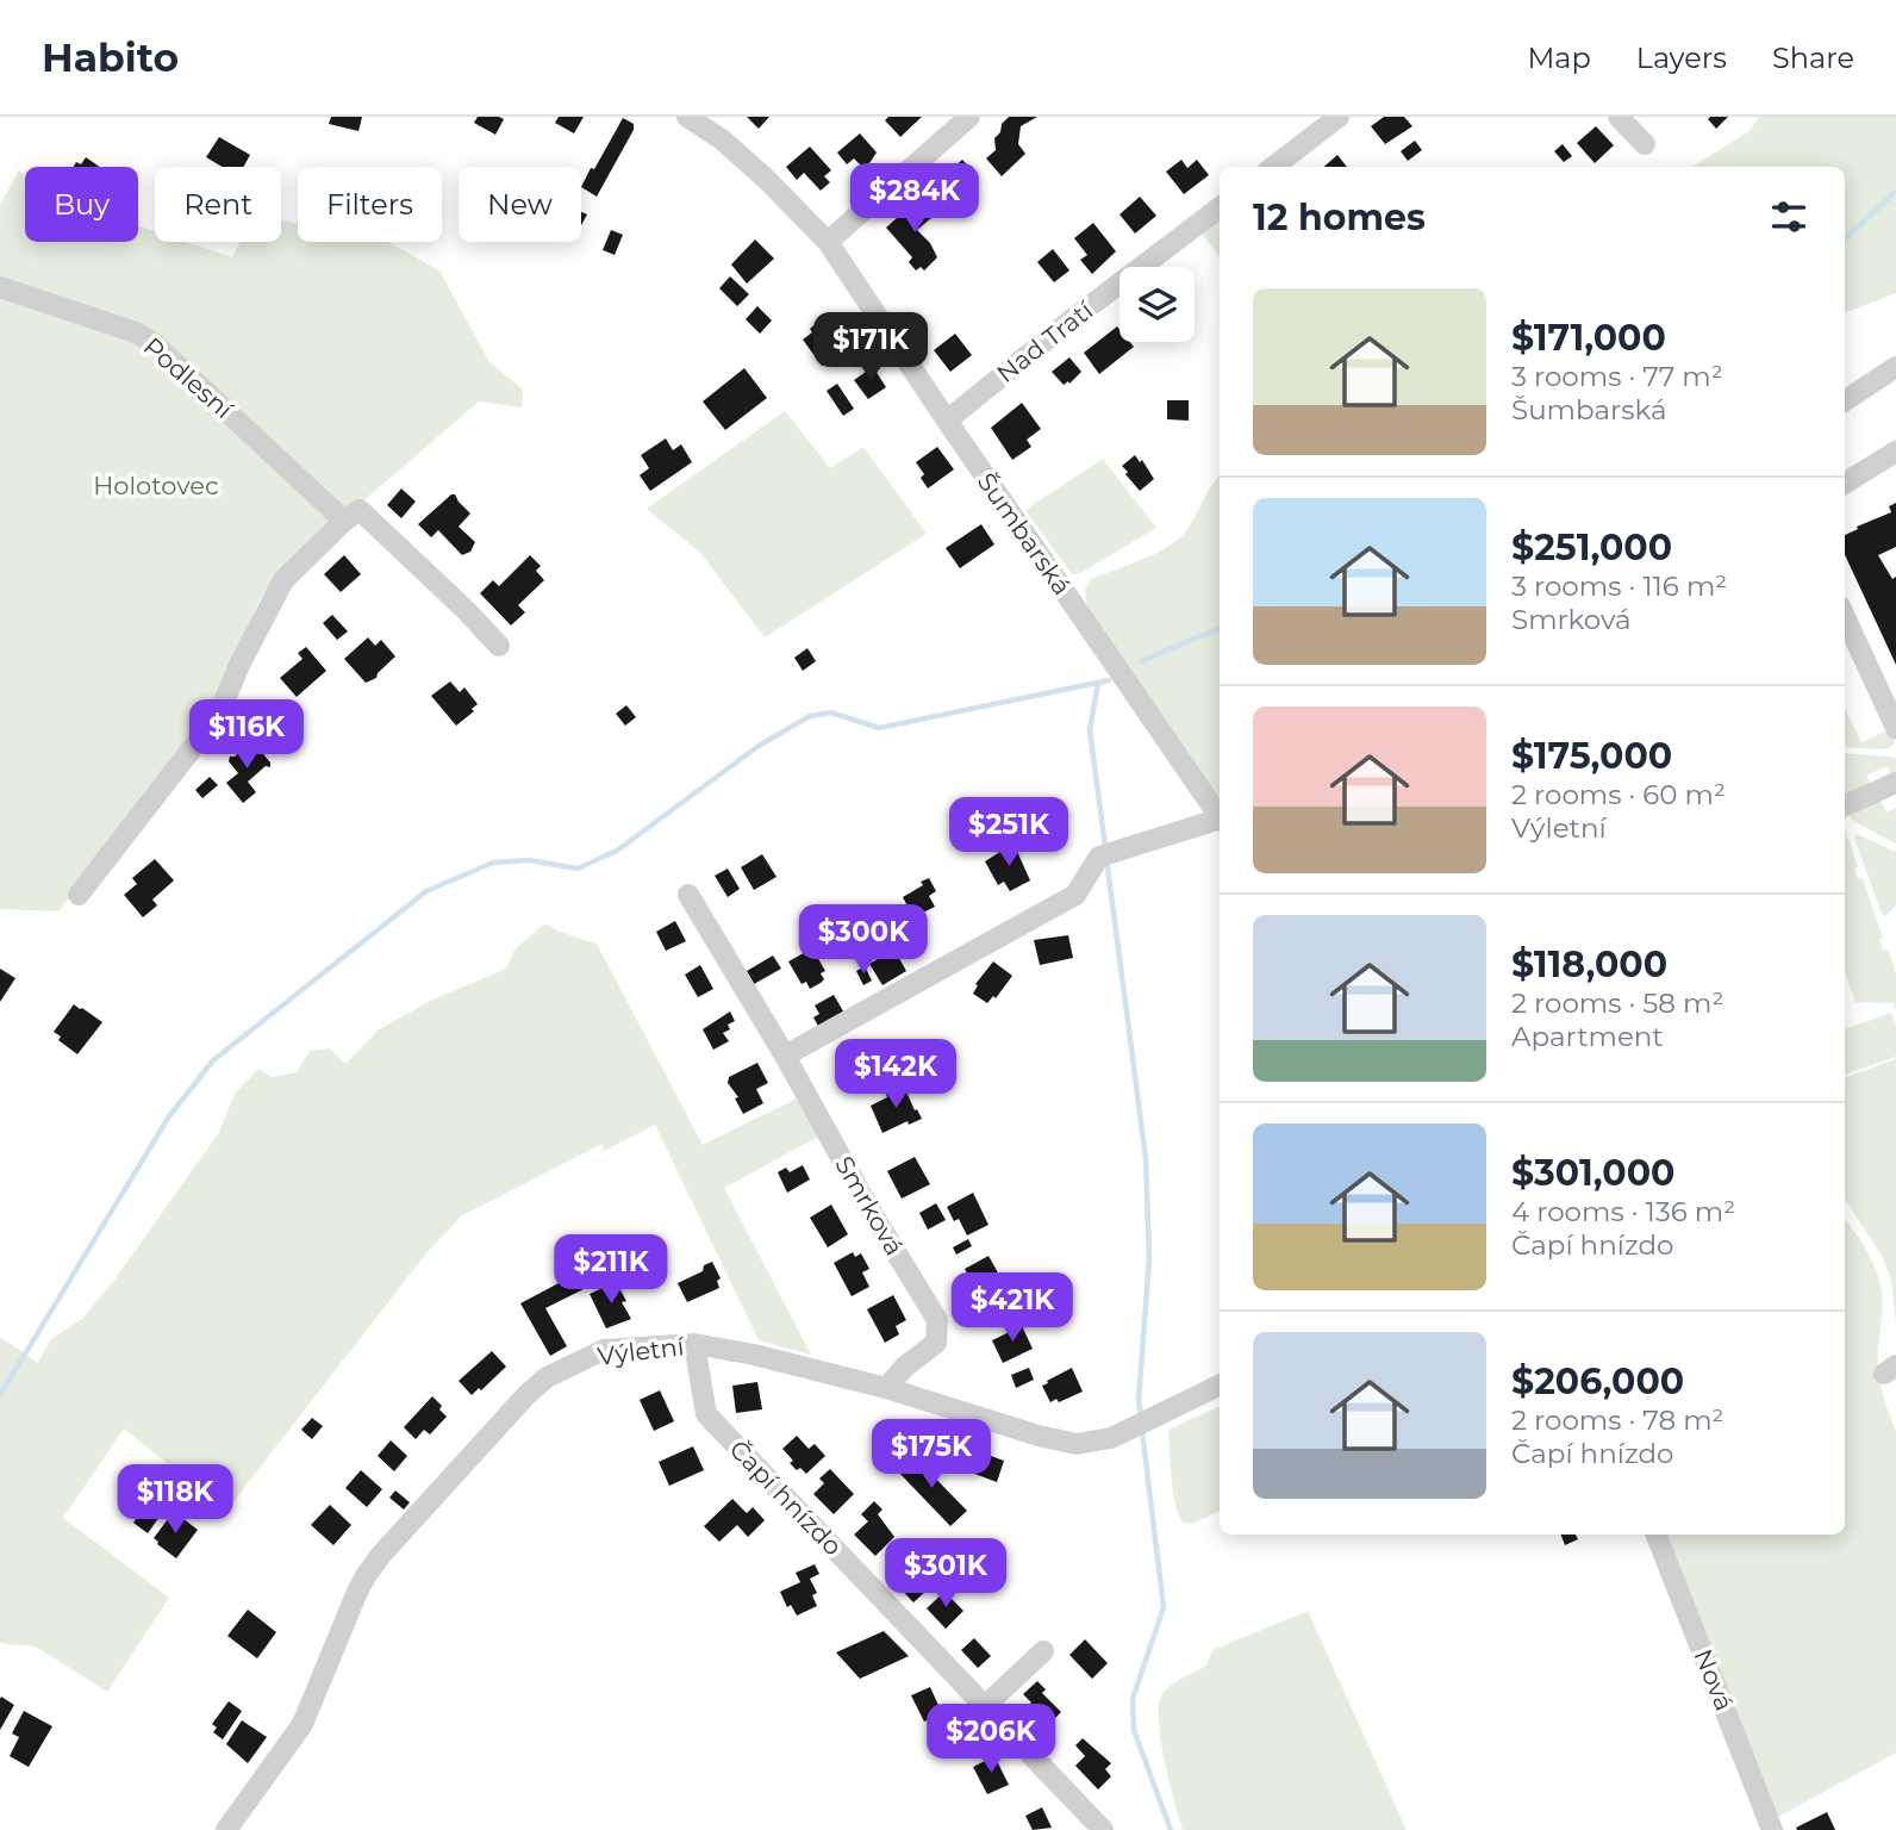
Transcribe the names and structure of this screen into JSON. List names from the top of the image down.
{
  "streets": {
    "street": [
      "Nad Tratí",
      "Podlesní",
      "Šumbarská",
      "Smrková",
      "Výletní",
      "Čapí hnízdo",
      "Nová"
    ]
  },
  "crossings": [
    ["Nad Tratí", "Šumbarská"],
    ["Smrková", "Výletní"],
    ["Výletní", "Čapí hnízdo"]
  ],
  "parks": ["Holotovec"],
  "page": {
    "header": "Habito",
    "nav": ["Map", "Layers", "Share"],
    "price": [
      "$284K",
      "$171K",
      "$116K",
      "$251K",
      "$300K",
      "$142K",
      "$211K",
      "$421K",
      "$175K",
      "$118K",
      "$301K",
      "$206K"
    ],
    "chip": [
      "Buy",
      "Rent",
      "Filters",
      "New"
    ],
    "heading": "12 homes",
    "list": [
      {
        "name": "$171,000",
        "note": "3 rooms · 77 m² · Šumbarská"
      },
      {
        "name": "$251,000",
        "note": "3 rooms · 116 m² · Smrková"
      },
      {
        "name": "$175,000",
        "note": "2 rooms · 60 m² · Výletní"
      },
      {
        "name": "$118,000",
        "note": "2 rooms · 58 m² · Apartment"
      },
      {
        "name": "$301,000",
        "note": "4 rooms · 136 m² · Čapí hnízdo"
      },
      {
        "name": "$206,000",
        "note": "2 rooms · 78 m² · Čapí hnízdo"
      }
    ]
  }
}
